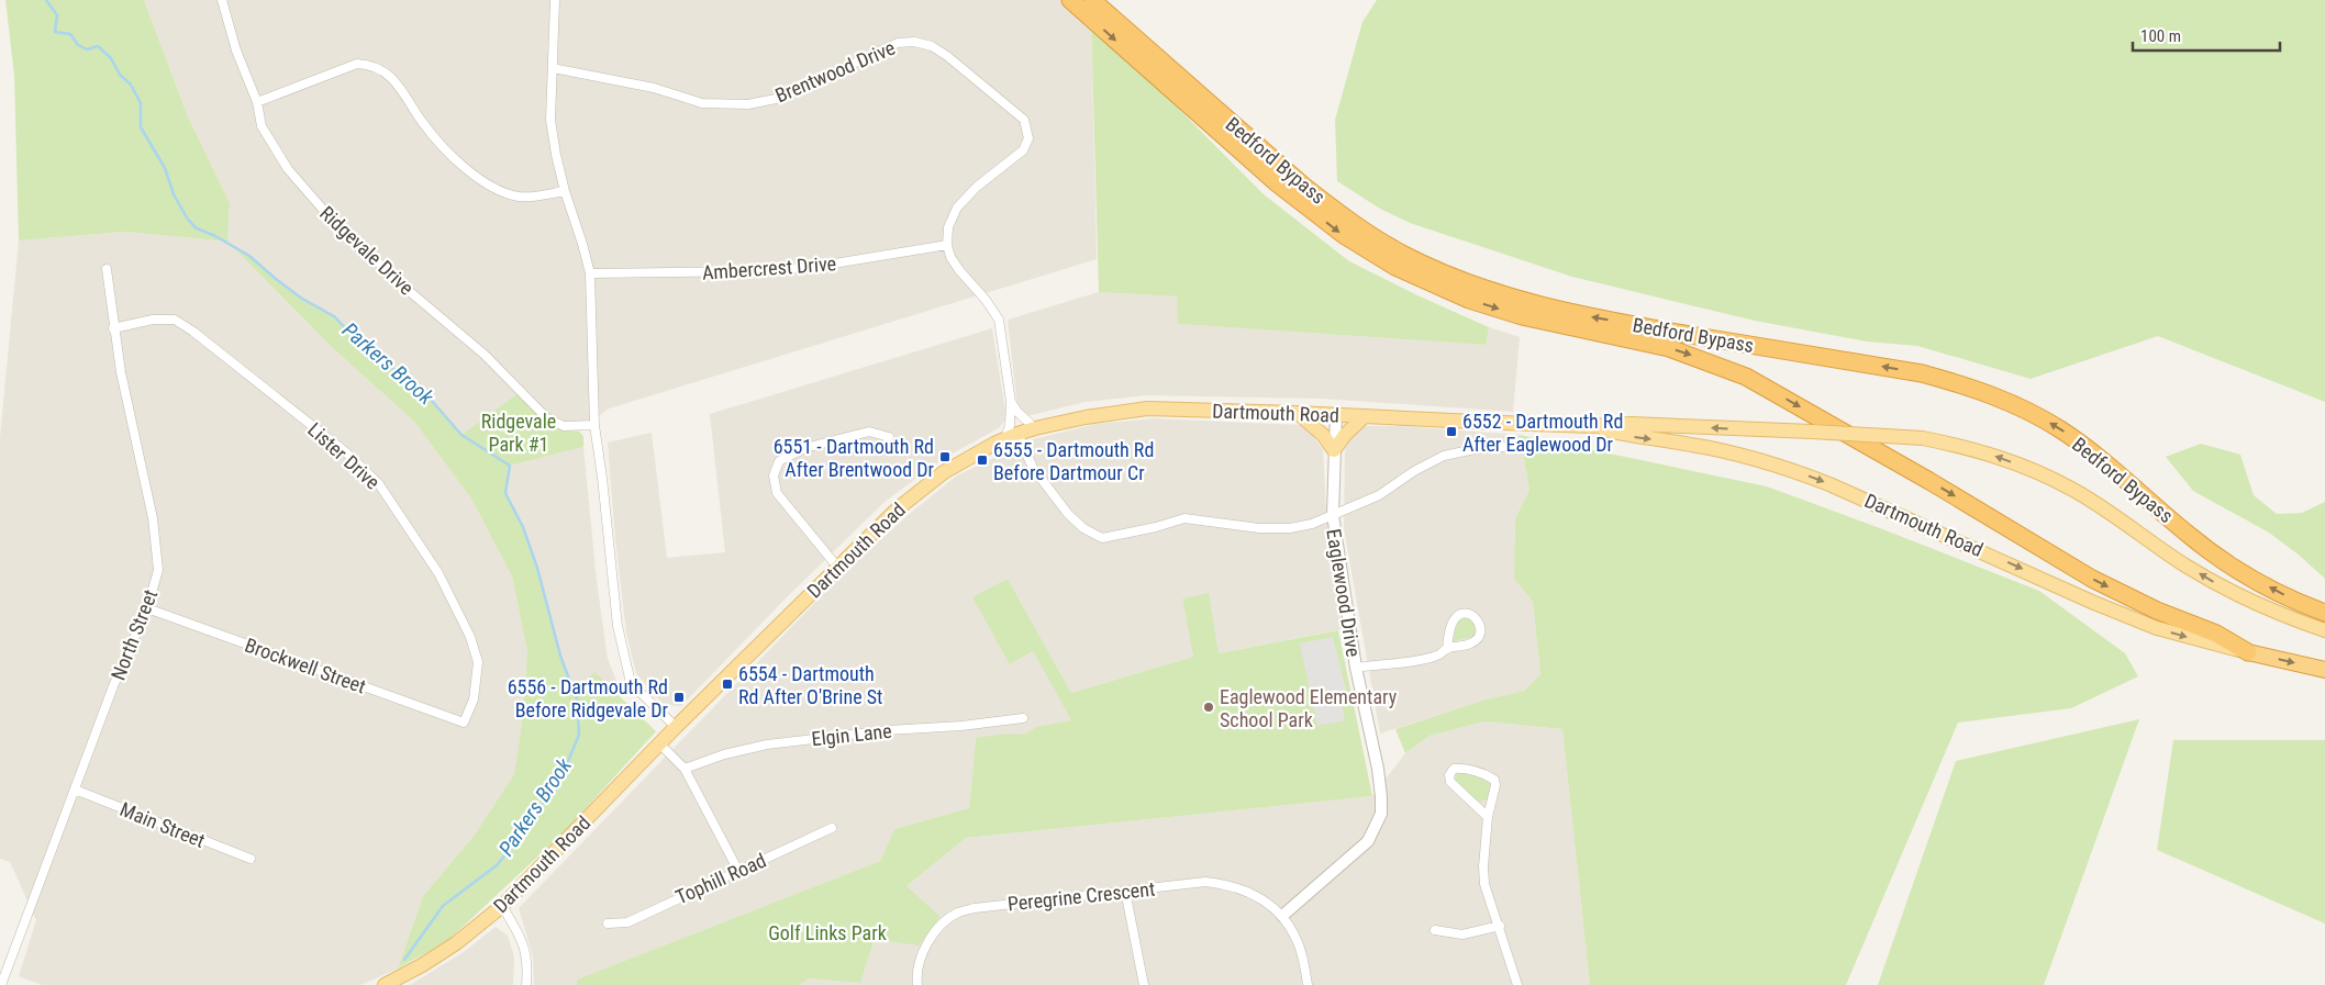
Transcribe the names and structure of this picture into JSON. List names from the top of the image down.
{
  "streets": {
    "highway": ["Bedford Bypass"],
    "main road": ["Dartmouth Road"],
    "street": [
      "Brentwood Drive",
      "Ridgevale Drive",
      "Ambercrest Drive",
      "Lister Drive",
      "Eaglewood Drive",
      "North Street",
      "Brockwell Street",
      "Elgin Lane",
      "Main Street",
      "Tophill Road",
      "Peregrine Crescent"
    ]
  },
  "crossings": [
    ["Brentwood Drive", "Ambercrest Drive"],
    ["Bedford Bypass", "Dartmouth Road"],
    ["Dartmouth Road", "Eaglewood Drive"],
    ["Lister Drive", "North Street"],
    ["Lister Drive", "Brockwell Street"],
    ["Eaglewood Drive", "Peregrine Crescent"],
    ["North Street", "Brockwell Street"],
    ["North Street", "Main Street"]
  ],
  "water": ["Parkers Brook"],
  "parks": ["Ridgevale Park #1", "Golf Links Park"],
  "places": {
    "transit": [
      "6552 - Dartmouth Rd After Eaglewood Dr",
      "6551 - Dartmouth Rd After Brentwood Dr",
      "6555 - Dartmouth Rd Before Dartmour Cr",
      "6554 - Dartmouth Rd After O'Brine St",
      "6556 - Dartmouth Rd Before Ridgevale Dr"
    ],
    "other": ["Eaglewood Elementary School Park"]
  },
  "scale_bar": "100 m"
}
